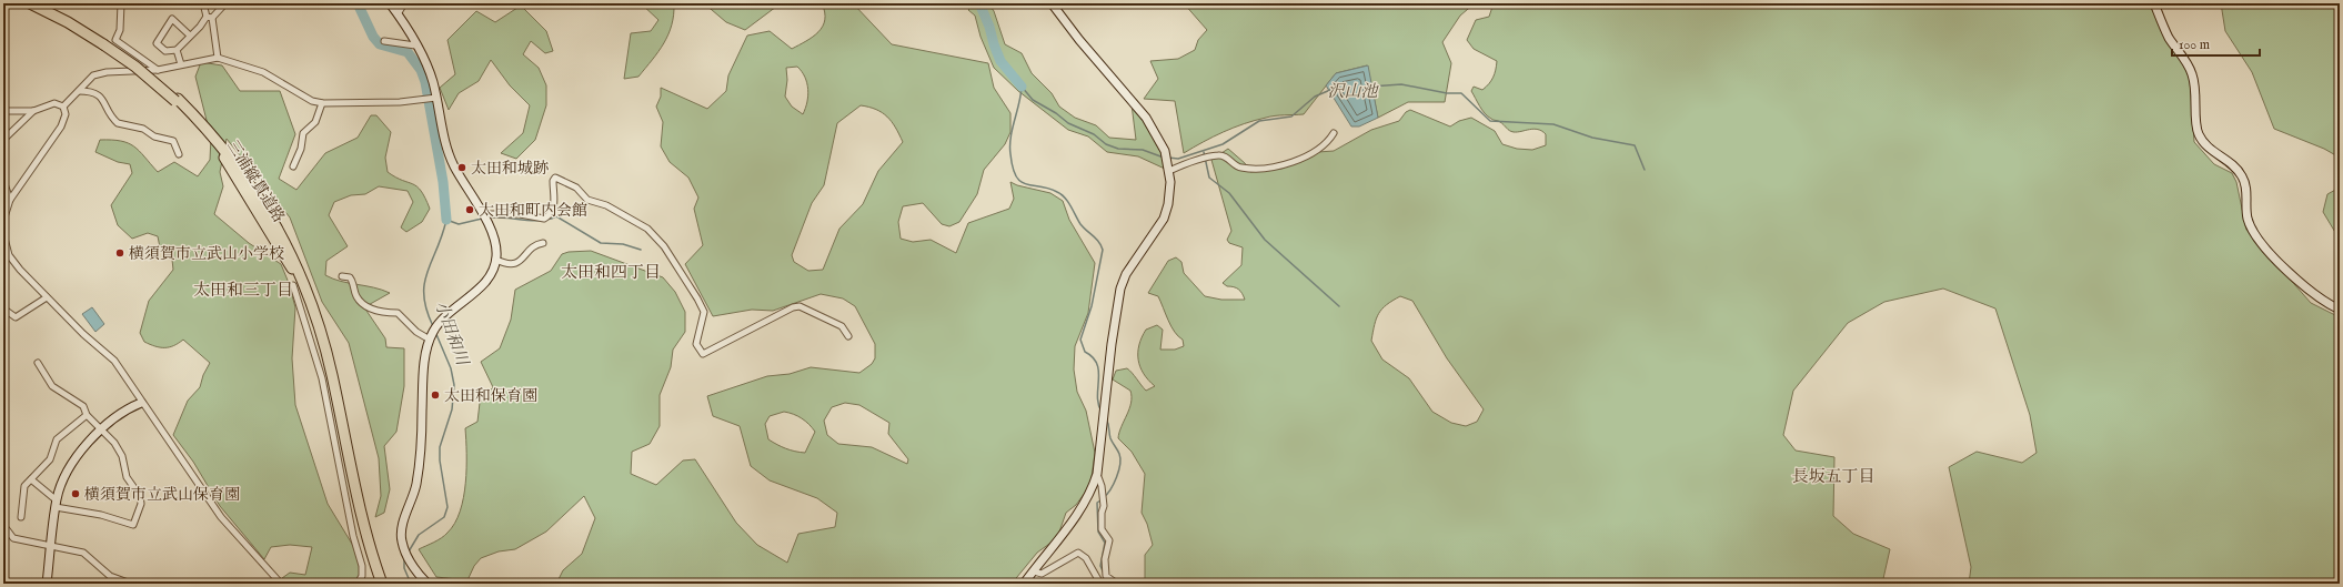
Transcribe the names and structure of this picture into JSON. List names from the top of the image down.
{
  "streets": {
    "highway": ["三浦縦貫道路"]
  },
  "districts": ["太田和四丁目", "太田和三丁目", "長坂五丁目"],
  "water": ["沢山池", "小田和川"],
  "places": [
    "太田和城跡",
    "太田和町内会館",
    "横須賀市立武山小学校",
    "太田和保育園",
    "横須賀市立武山保育園"
  ],
  "scale_bar": "100 m"
}
